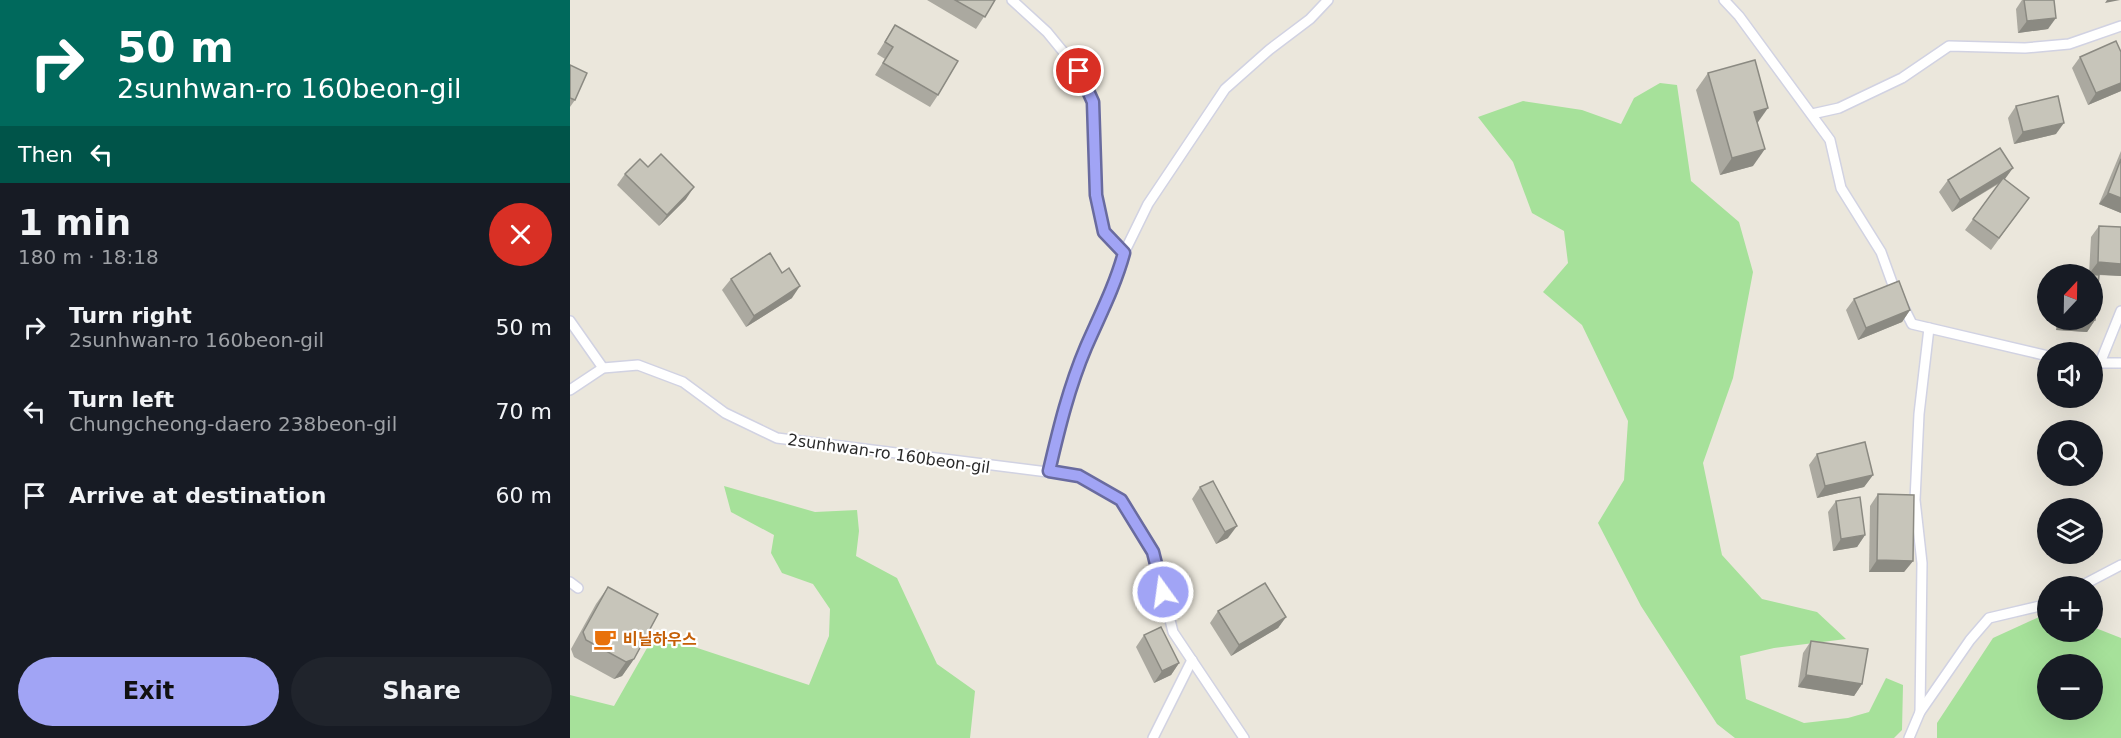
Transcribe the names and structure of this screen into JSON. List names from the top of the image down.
{
  "streets": {
    "lane": ["2sunhwan-ro 160beon-gil"]
  },
  "places": {
    "cafe": ["비닐하우스"]
  },
  "north": "top",
  "page": {
    "turn": ["50 m", "2sunhwan-ro 160beon-gil"],
    "then": "Then",
    "heading": ["1 min", "180 m · 18:18"],
    "map_buttons": ["+", "−"],
    "list": [
      {
        "name": "Turn right",
        "note": "2sunhwan-ro 160beon-gil",
        "value": "50 m"
      },
      {
        "name": "Turn left",
        "note": "Chungcheong-daero 238beon-gil",
        "value": "70 m"
      },
      {
        "name": "Arrive at destination",
        "value": "60 m"
      }
    ],
    "buttons": ["Exit", "Share"]
  }
}
